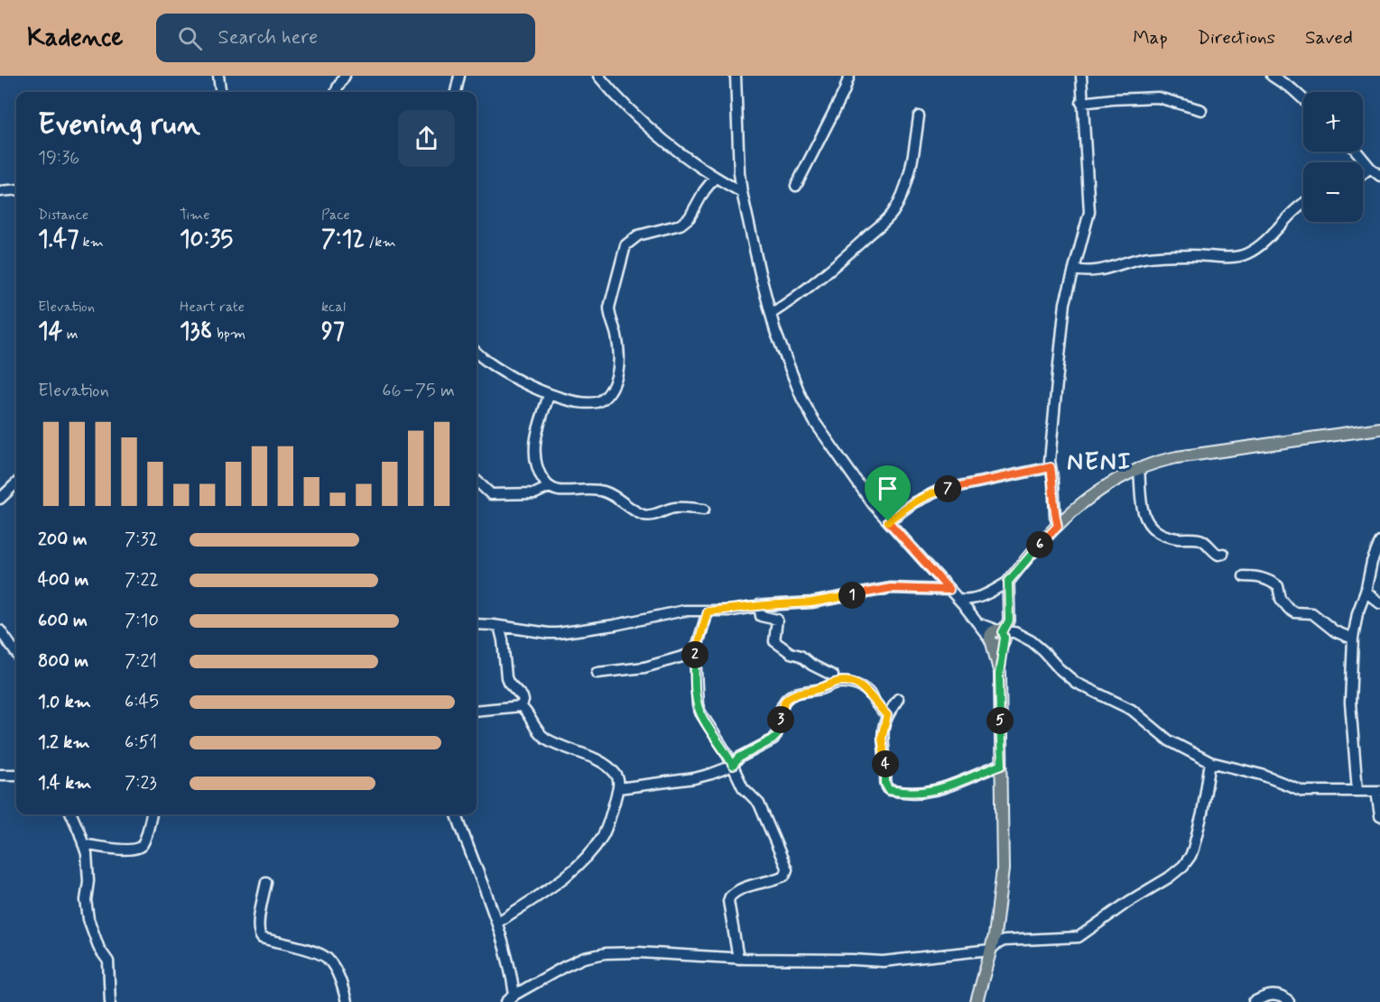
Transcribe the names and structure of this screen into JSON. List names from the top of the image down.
{
  "districts": ["NENI"],
  "page": {
    "header": "Kadence",
    "search": "Search here",
    "nav": ["Map", "Directions", "Saved"],
    "map_buttons": ["+", "−"],
    "heading": ["Evening run", "19:36"],
    "stats": [
      ["Distance", "1.47 km"],
      ["Time", "10:35"],
      ["Pace", "7:12 /km"],
      ["Elevation", "14 m"],
      ["Heart rate", "138 bpm"],
      ["kcal", "97"]
    ],
    "chart": ["Elevation", "66–75 m"],
    "pins": [
      "7",
      "6",
      "1",
      "2",
      "3",
      "5",
      "4"
    ],
    "list": [
      {
        "name": "200 m",
        "note": "7:32"
      },
      {
        "name": "400 m",
        "note": "7:22"
      },
      {
        "name": "600 m",
        "note": "7:10"
      },
      {
        "name": "800 m",
        "note": "7:21"
      },
      {
        "name": "1.0 km",
        "note": "6:45"
      },
      {
        "name": "1.2 km",
        "note": "6:51"
      },
      {
        "name": "1.4 km",
        "note": "7:23"
      }
    ]
  }
}
